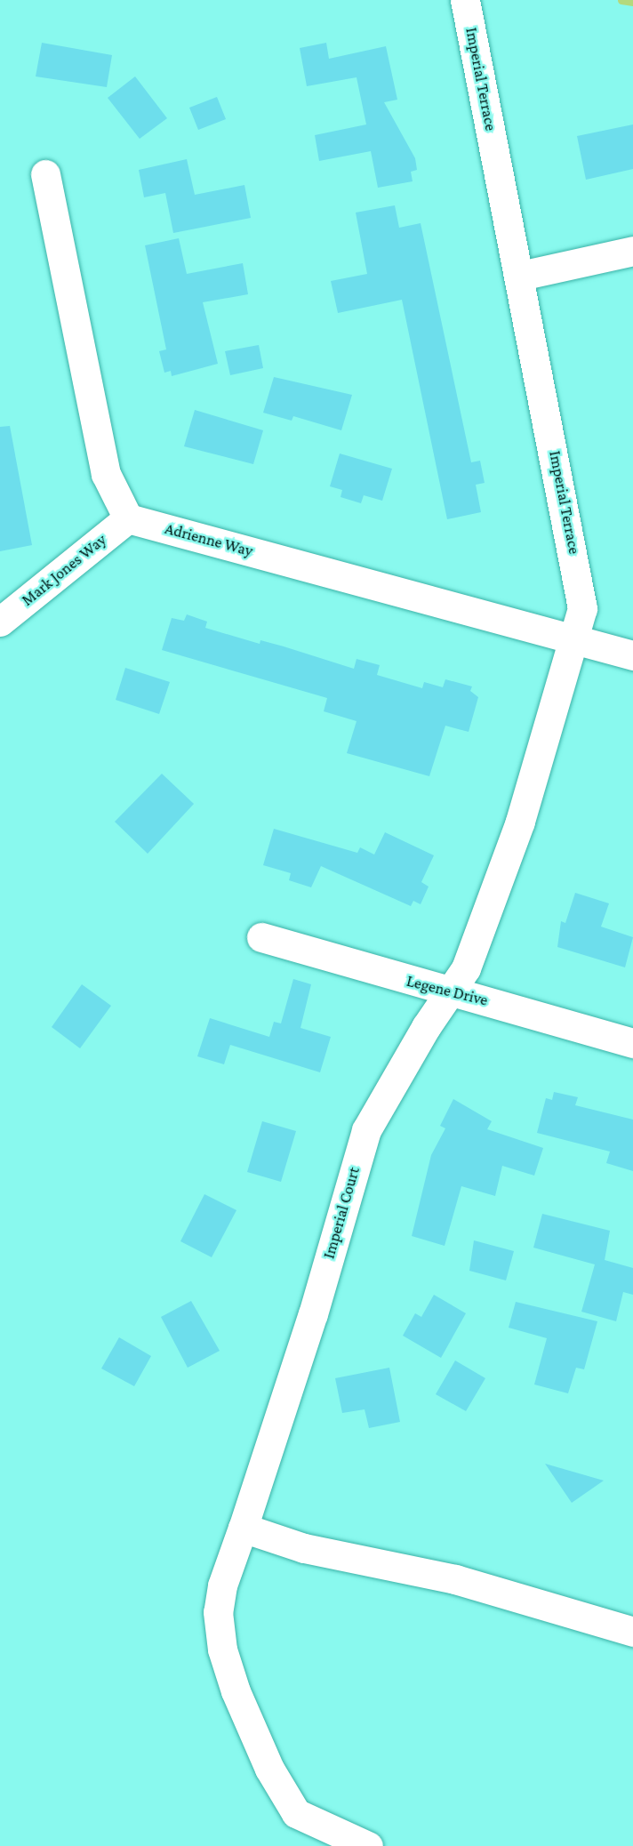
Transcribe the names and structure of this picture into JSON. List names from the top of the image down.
{
  "streets": {
    "street": [
      "Imperial Terrace",
      "Adrienne Way",
      "Mark Jones Way",
      "Legene Drive",
      "Imperial Court"
    ]
  },
  "crossings": [
    ["Imperial Terrace", "Adrienne Way"],
    ["Imperial Terrace", "Legene Drive"],
    ["Imperial Terrace", "Imperial Court"],
    ["Adrienne Way", "Mark Jones Way"],
    ["Legene Drive", "Imperial Court"]
  ]
}
